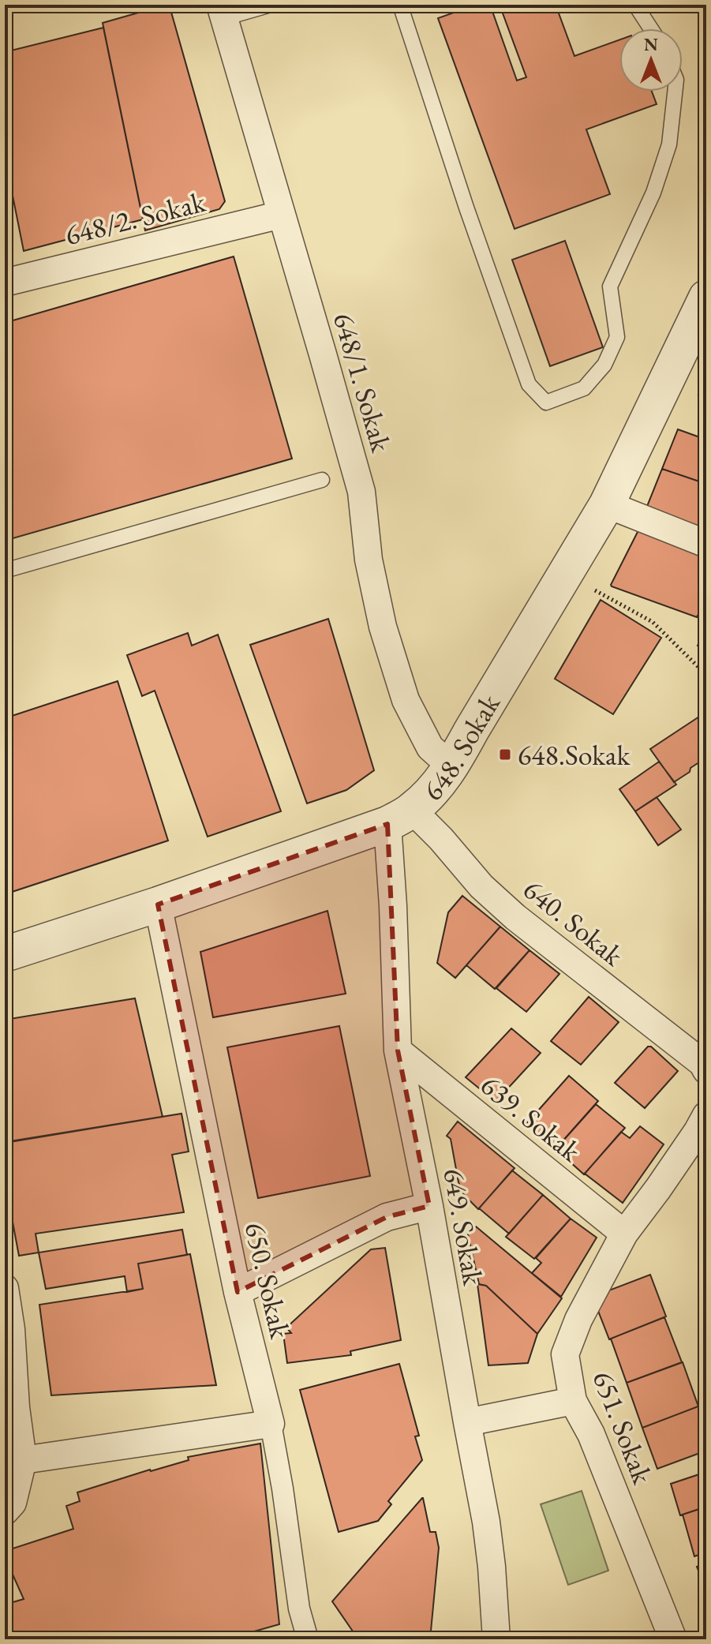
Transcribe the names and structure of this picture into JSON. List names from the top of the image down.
{
  "streets": {
    "street": [
      "648/2. Sokak",
      "648/1. Sokak",
      "648. Sokak",
      "640. Sokak",
      "639. Sokak",
      "649. Sokak",
      "650. Sokak",
      "651. Sokak"
    ]
  },
  "crossings": [
    ["648/2. Sokak", "648/1. Sokak"],
    ["648/1. Sokak", "648. Sokak"],
    ["648. Sokak", "640. Sokak"],
    ["648. Sokak", "649. Sokak"],
    ["648. Sokak", "650. Sokak"],
    ["640. Sokak", "649. Sokak"],
    ["639. Sokak", "649. Sokak"],
    ["639. Sokak", "651. Sokak"]
  ],
  "places": {
    "transit": ["648.Sokak"]
  },
  "north": "top"
}
